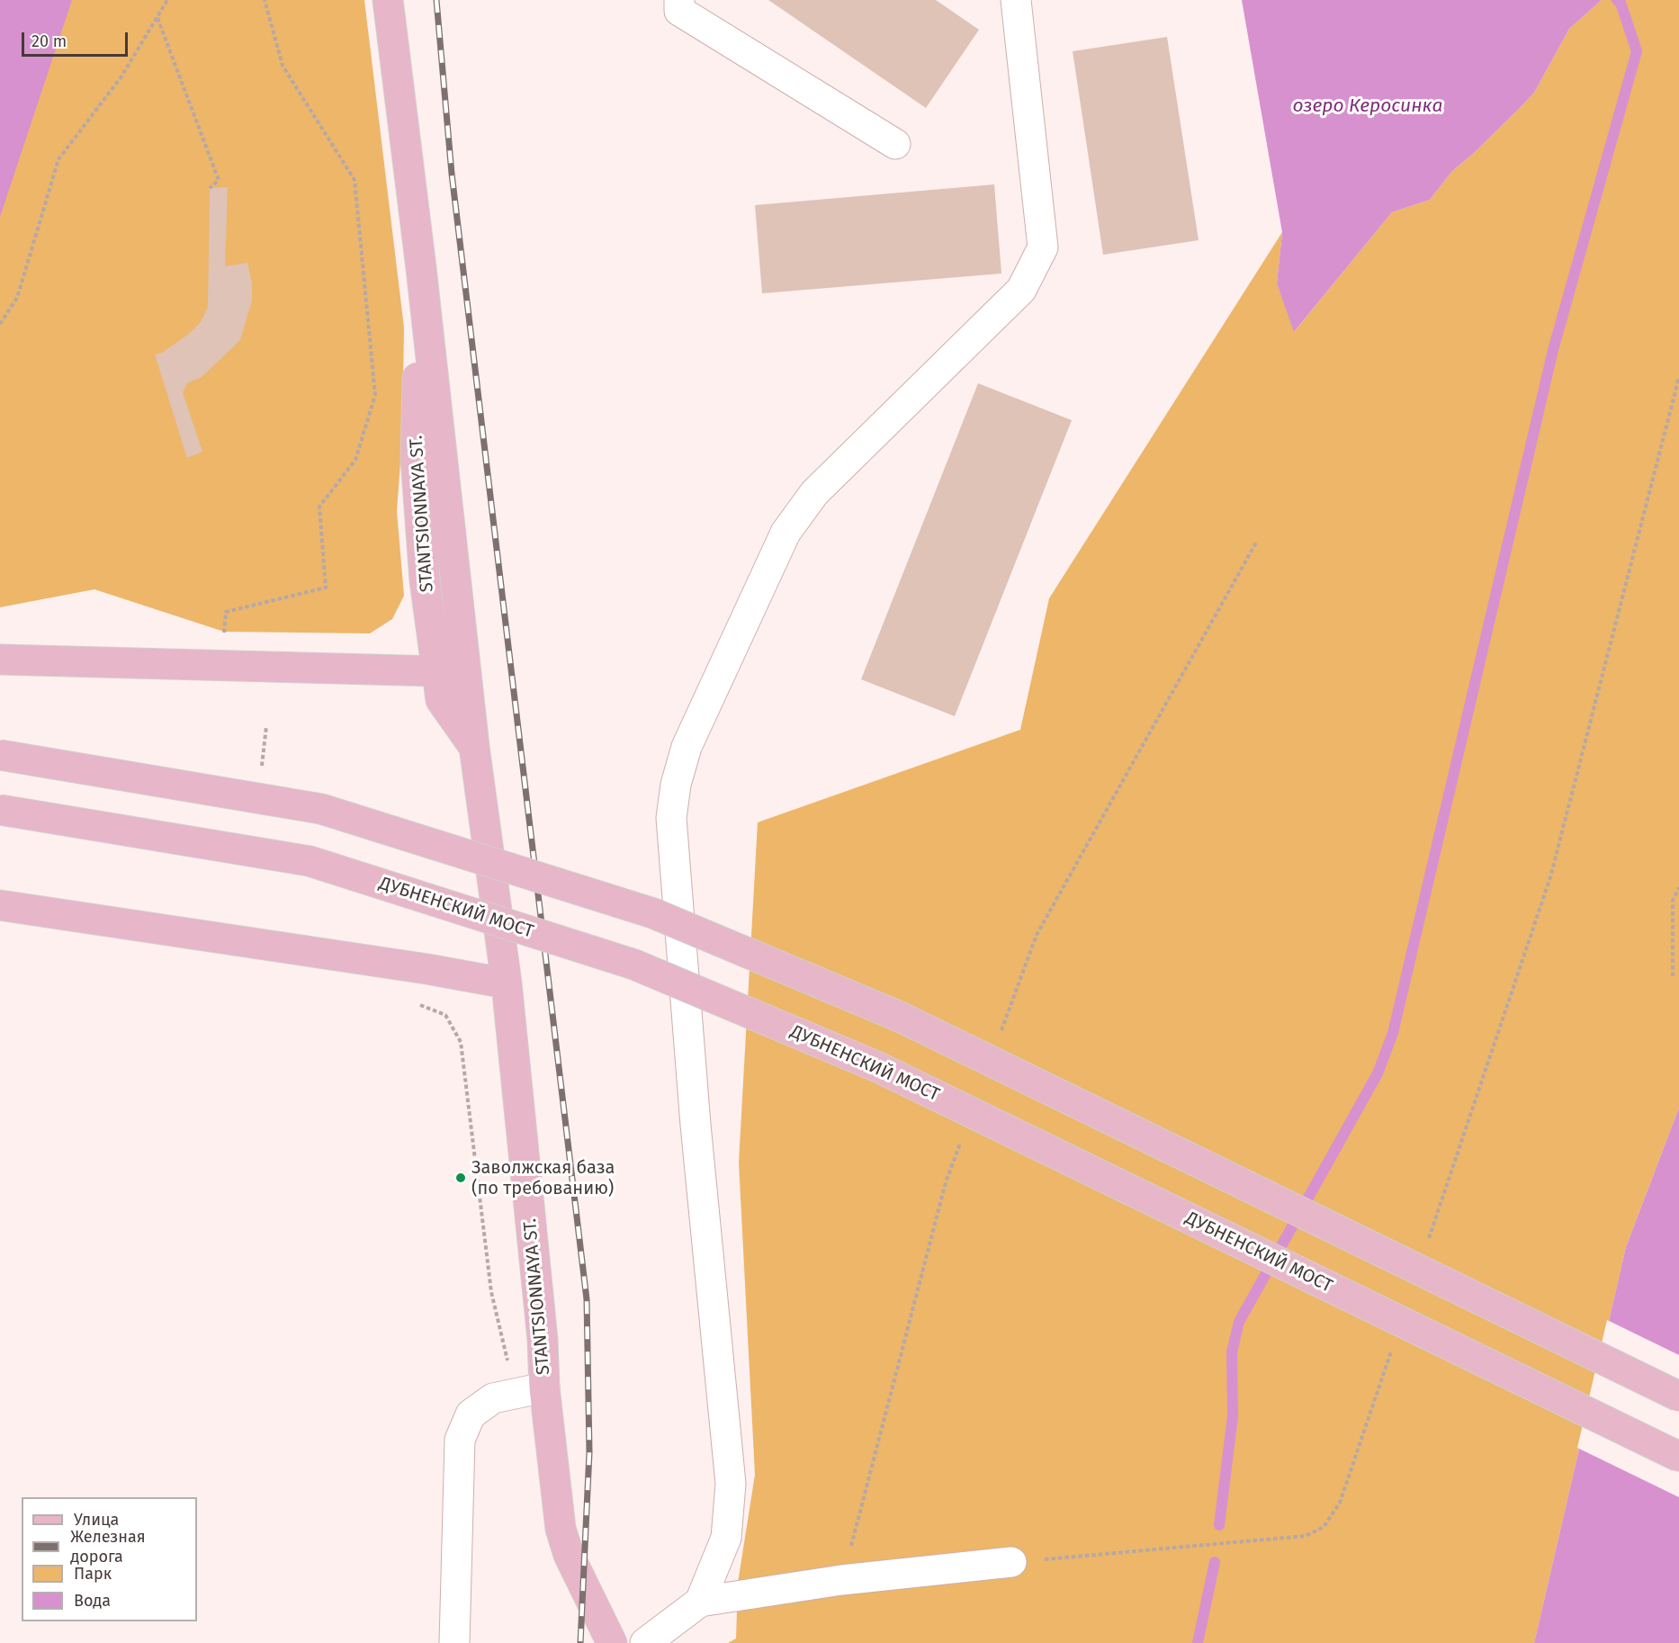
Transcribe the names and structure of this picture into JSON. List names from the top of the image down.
{
  "streets": {
    "main road": ["STANTSIONNAYA ST.", "ДУБНЕНСКИЙ МОСТ"]
  },
  "water": ["озеро Керосинка"],
  "places": ["Заволжская база (по требованию)"],
  "legend": [
    "Улица",
    "Железная дорога",
    "Парк",
    "Вода"
  ],
  "scale_bar": "20 m"
}
